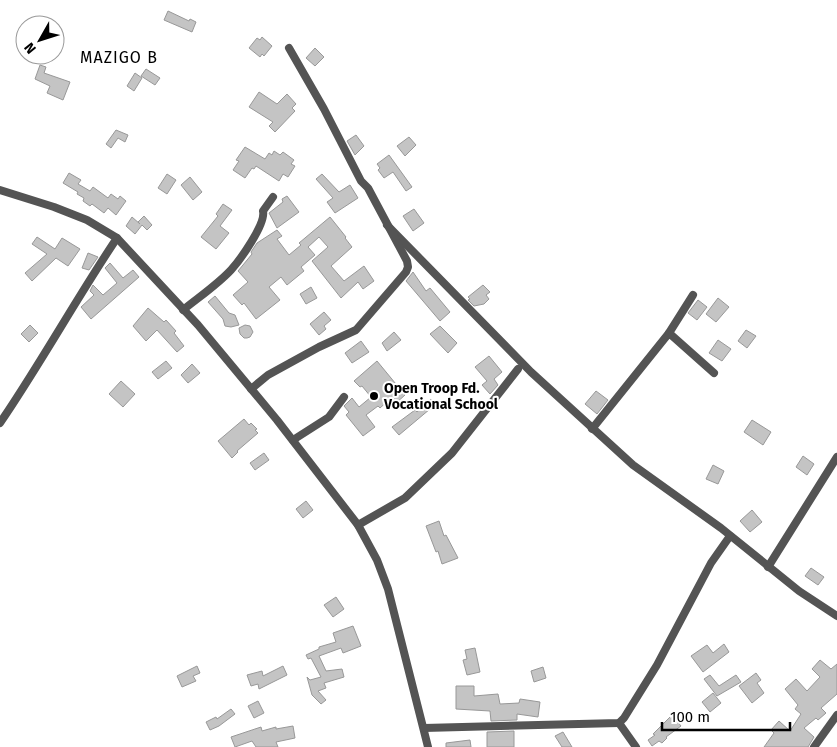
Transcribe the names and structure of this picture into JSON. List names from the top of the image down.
{
  "districts": ["MAZIGO B"],
  "places": ["Open Troop Fd. Vocational School"],
  "scale_bar": "100 m",
  "north": "bottom left"
}
